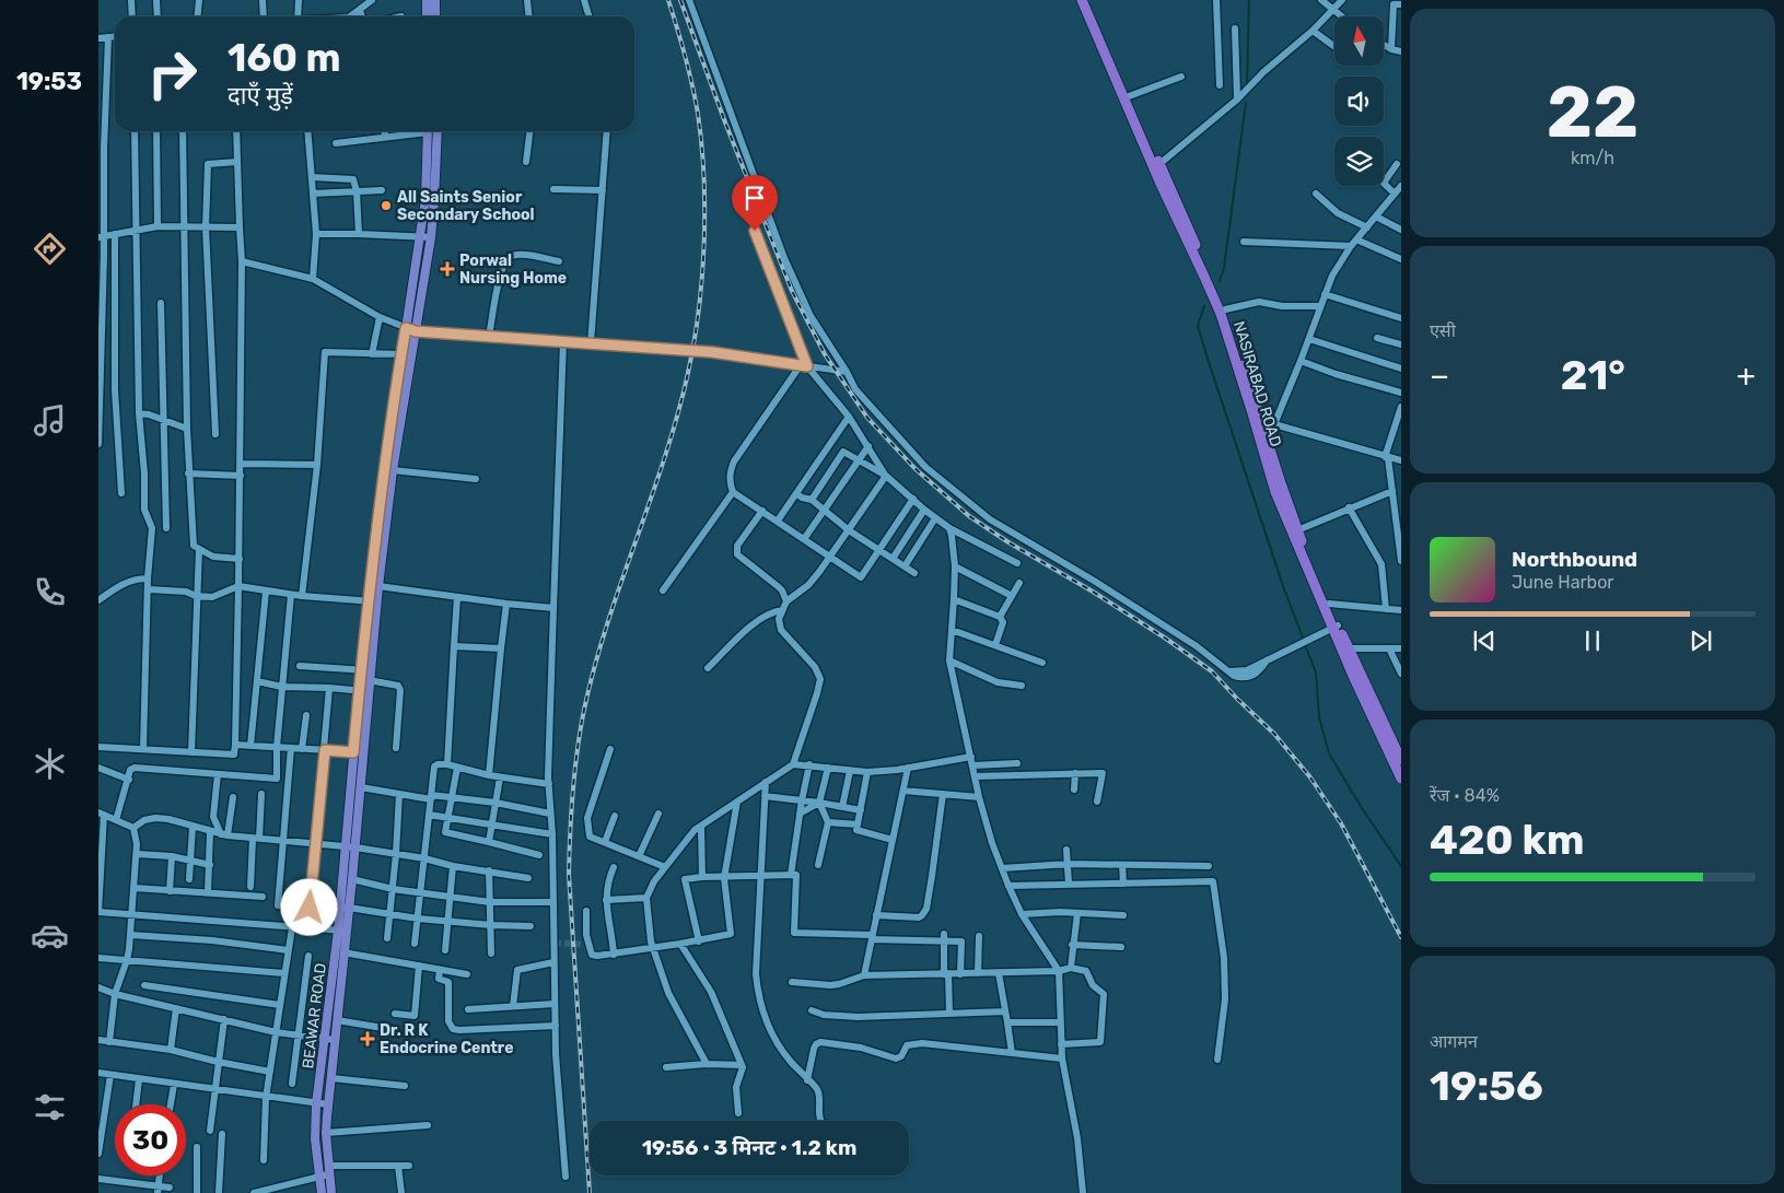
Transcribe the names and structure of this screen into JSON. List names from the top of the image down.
{
  "streets": {
    "highway": ["NASIRABAD ROAD"],
    "main road": ["BEAWAR ROAD"]
  },
  "places": {
    "other": ["All Saints Senior Secondary School"],
    "health": ["Porwal Nursing Home", "Dr. R K Endocrine Centre"]
  },
  "north": "top",
  "page": {
    "tabs": "19:53",
    "tile": [
      ["22", "km/h"],
      "एसी",
      ["रेंज · 84%", "420 km"],
      ["आगमन", "19:56"]
    ],
    "turn": ["160 m", "दाएँ मुड़ें"],
    "heat": ["−", "21°", "+"],
    "song": ["Northbound", "June Harbor"],
    "limit": "30",
    "trip": "19:56 · 3 मिनट · 1.2 km"
  }
}
